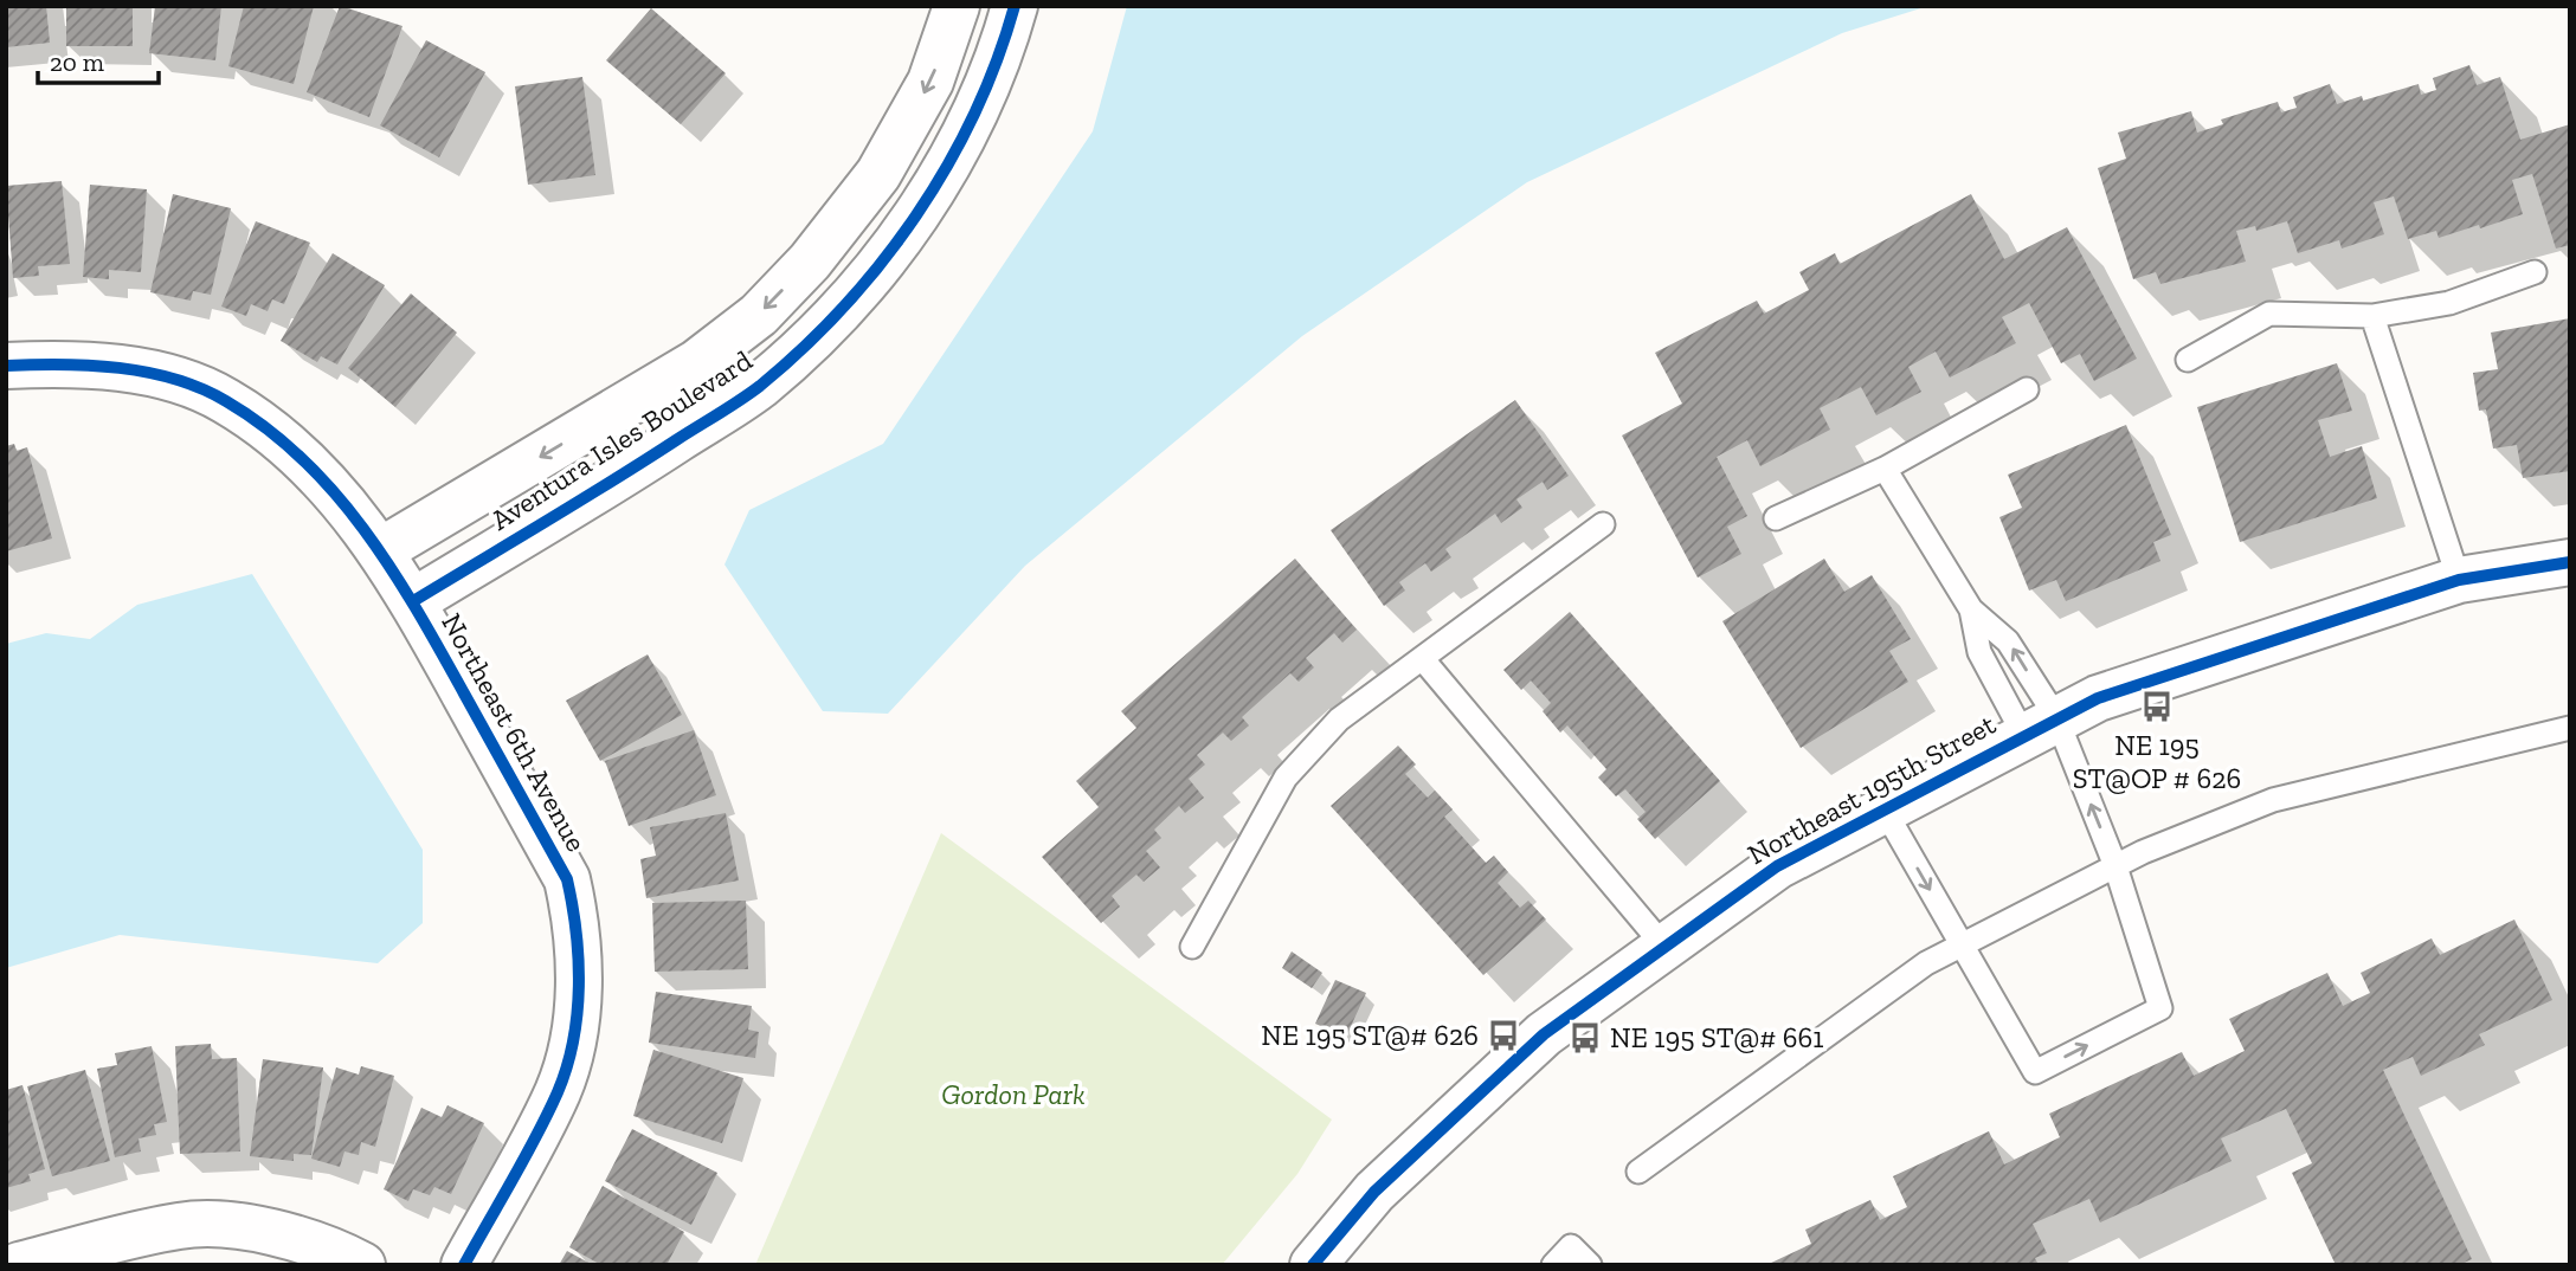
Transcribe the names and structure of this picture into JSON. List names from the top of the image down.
{
  "streets": {
    "street": ["Aventura Isles Boulevard", "Northeast 6th Avenue", "Northeast 195th Street"]
  },
  "crossings": [
    ["Aventura Isles Boulevard", "Northeast 6th Avenue"]
  ],
  "parks": ["Gordon Park"],
  "places": {
    "bus stop": ["NE 195 ST@OP # 626", "NE 195 ST@# 626", "NE 195 ST@# 661"]
  },
  "scale_bar": "20 m"
}
